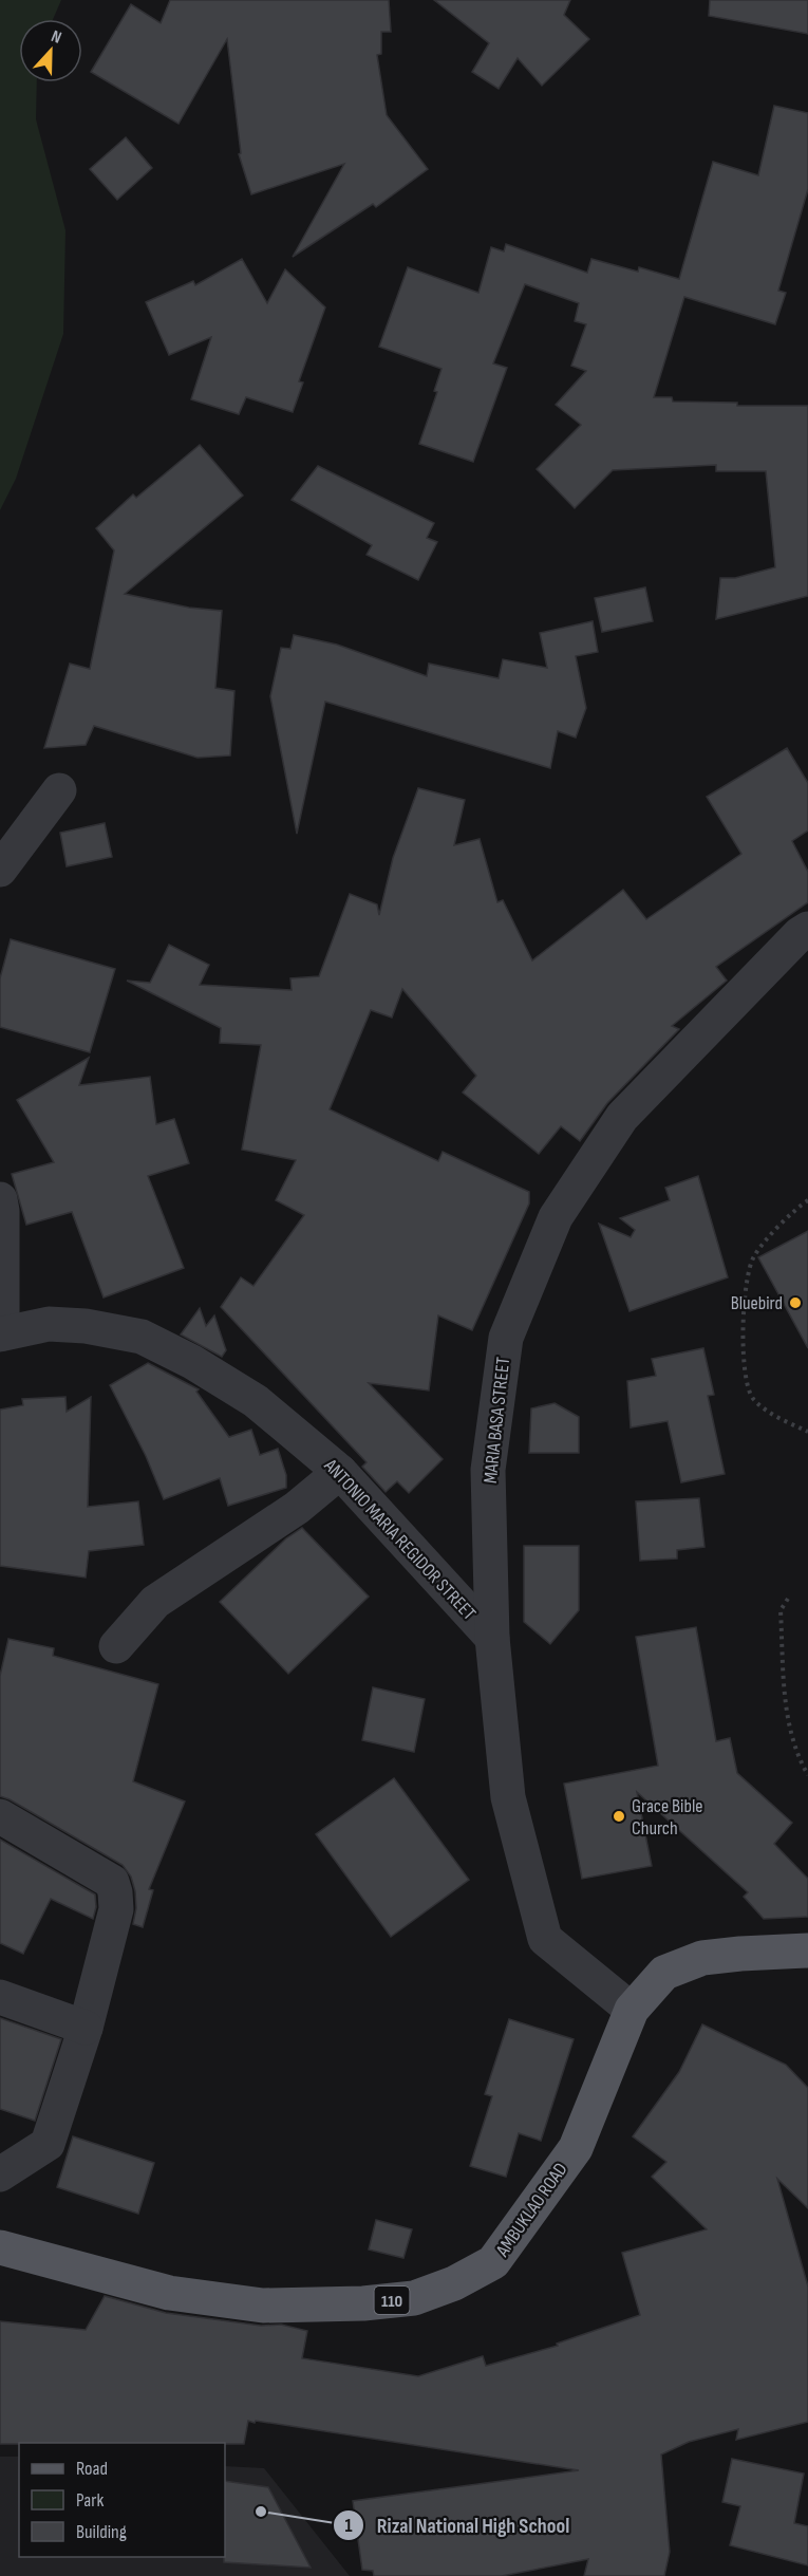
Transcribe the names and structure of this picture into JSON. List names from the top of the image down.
{
  "streets": {
    "main road": ["AMBUKLAO ROAD", "110"],
    "street": ["MARIA BASA STREET", "ANTONIO MARIA REGIDOR STREET"]
  },
  "crossings": [
    ["MARIA BASA STREET", "ANTONIO MARIA REGIDOR STREET"],
    ["MARIA BASA STREET", "AMBUKLAO ROAD"]
  ],
  "places": ["Bluebird", "Grace Bible Church", "Rizal National High School"],
  "legend": ["Road", "Park", "Building"],
  "north": "top"
}
